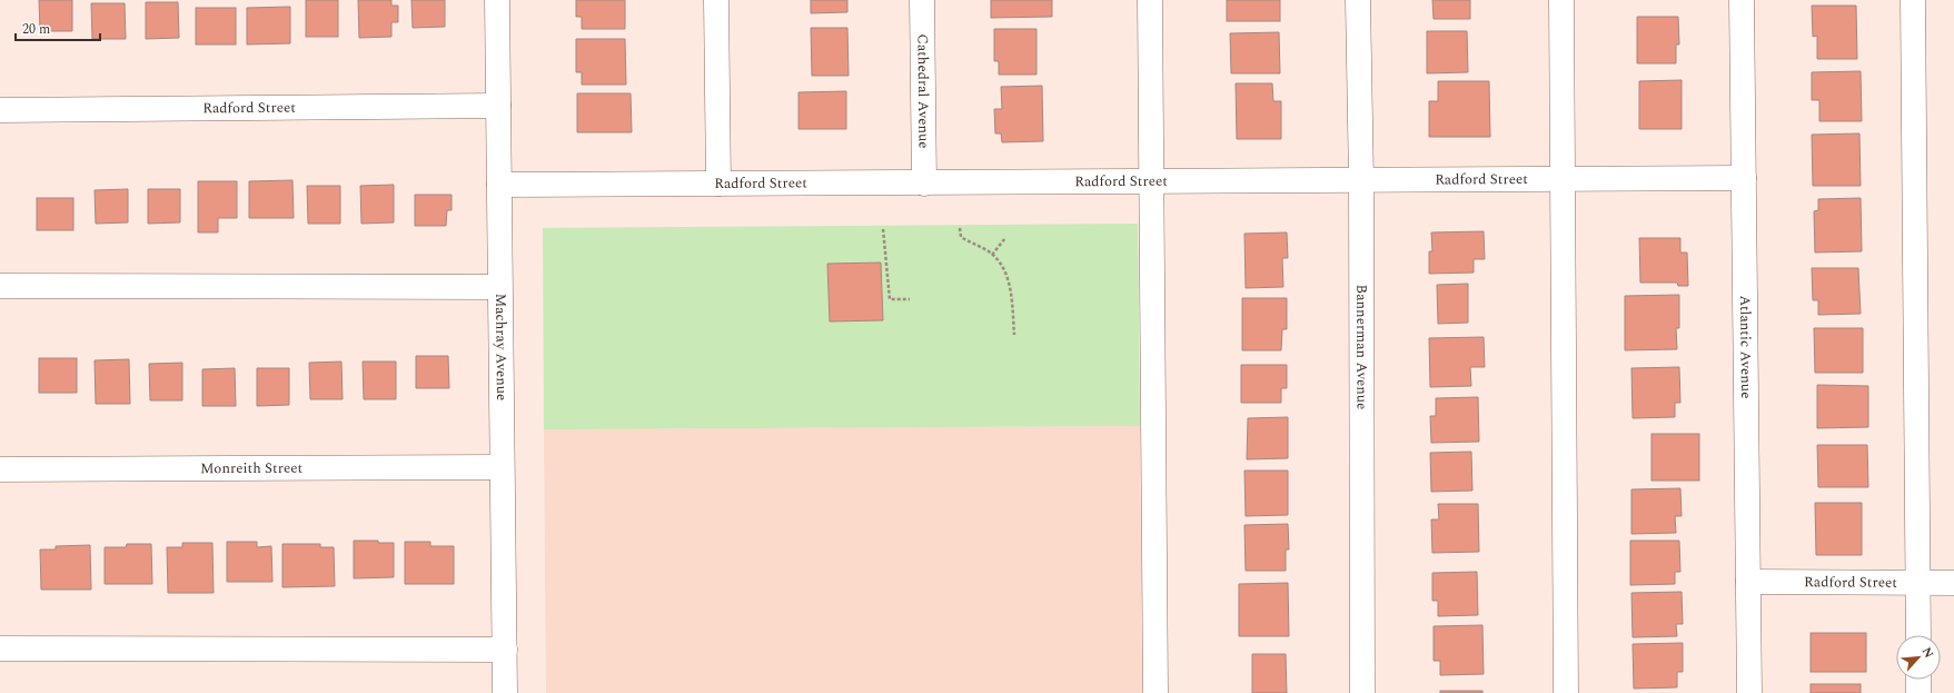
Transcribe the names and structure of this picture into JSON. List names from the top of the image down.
{
  "streets": {
    "street": [
      "Cathedral Avenue",
      "Radford Street",
      "Bannerman Avenue",
      "Atlantic Avenue",
      "Machray Avenue",
      "Monreith Street"
    ]
  },
  "crossings": [
    ["Cathedral Avenue", "Radford Street"],
    ["Radford Street", "Bannerman Avenue"],
    ["Radford Street", "Atlantic Avenue"],
    ["Radford Street", "Machray Avenue"],
    ["Machray Avenue", "Monreith Street"]
  ],
  "scale_bar": "20 m",
  "north": "top right"
}
